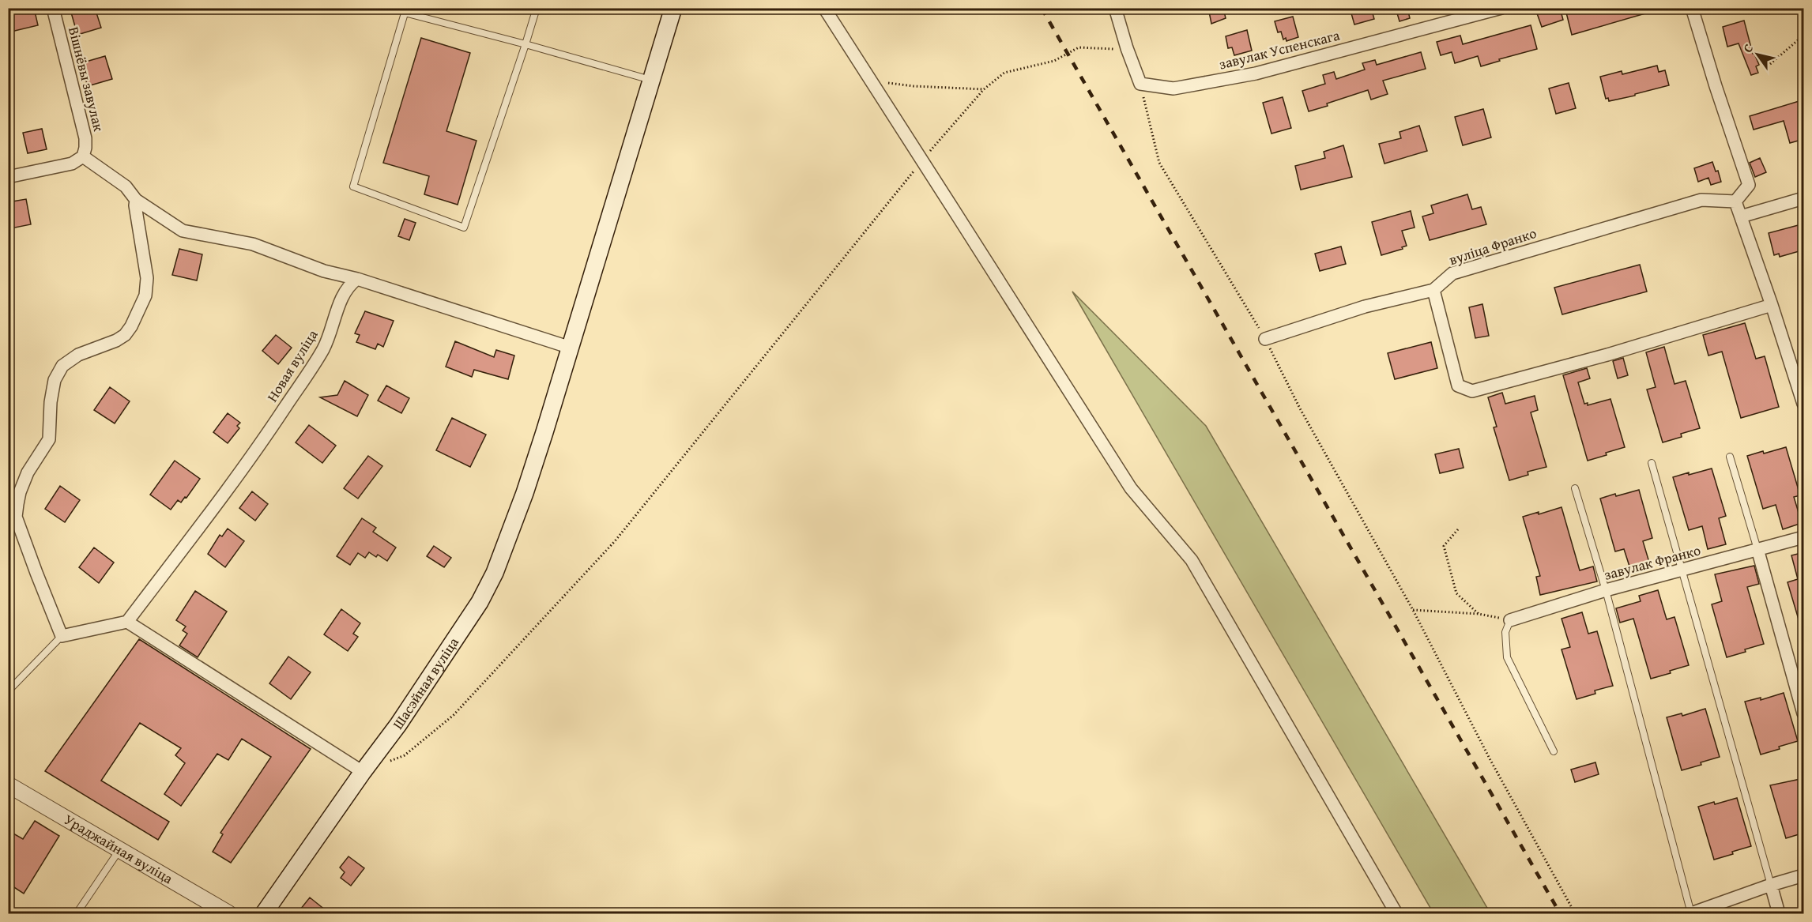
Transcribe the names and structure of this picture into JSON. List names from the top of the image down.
{
  "streets": {
    "main road": ["Шасэйная вуліца"],
    "street": [
      "завулак Успенскага",
      "Вішнёвы завулак",
      "вуліца Франко",
      "Новая вуліца",
      "завулак Франко",
      "Ураджайная вуліца"
    ]
  },
  "north": "top left"
}
